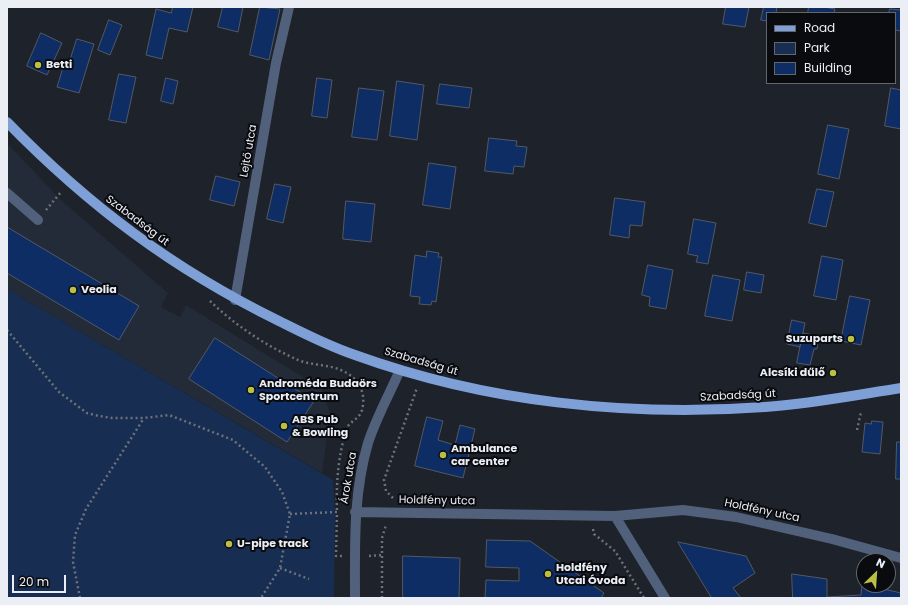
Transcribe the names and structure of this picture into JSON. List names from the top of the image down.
{
  "streets": {
    "main road": ["Szabadság út"],
    "street": ["Lejtő utca", "Árok utca", "Holdfény utca"]
  },
  "crossings": [
    ["Lejtő utca", "Szabadság út"],
    ["Szabadság út", "Árok utca"],
    ["Árok utca", "Holdfény utca"]
  ],
  "places": [
    "Betti",
    "Veolia",
    "Suzuparts",
    "Alcsíki dűlő",
    "Androméda Budaörs Sportcentrum",
    "ABS Pub & Bowling",
    "Ambulance car center",
    "U-pipe track",
    "Holdfény Utcai Óvoda"
  ],
  "legend": ["Road", "Park", "Building"],
  "scale_bar": "20 m",
  "north": "top right"
}
